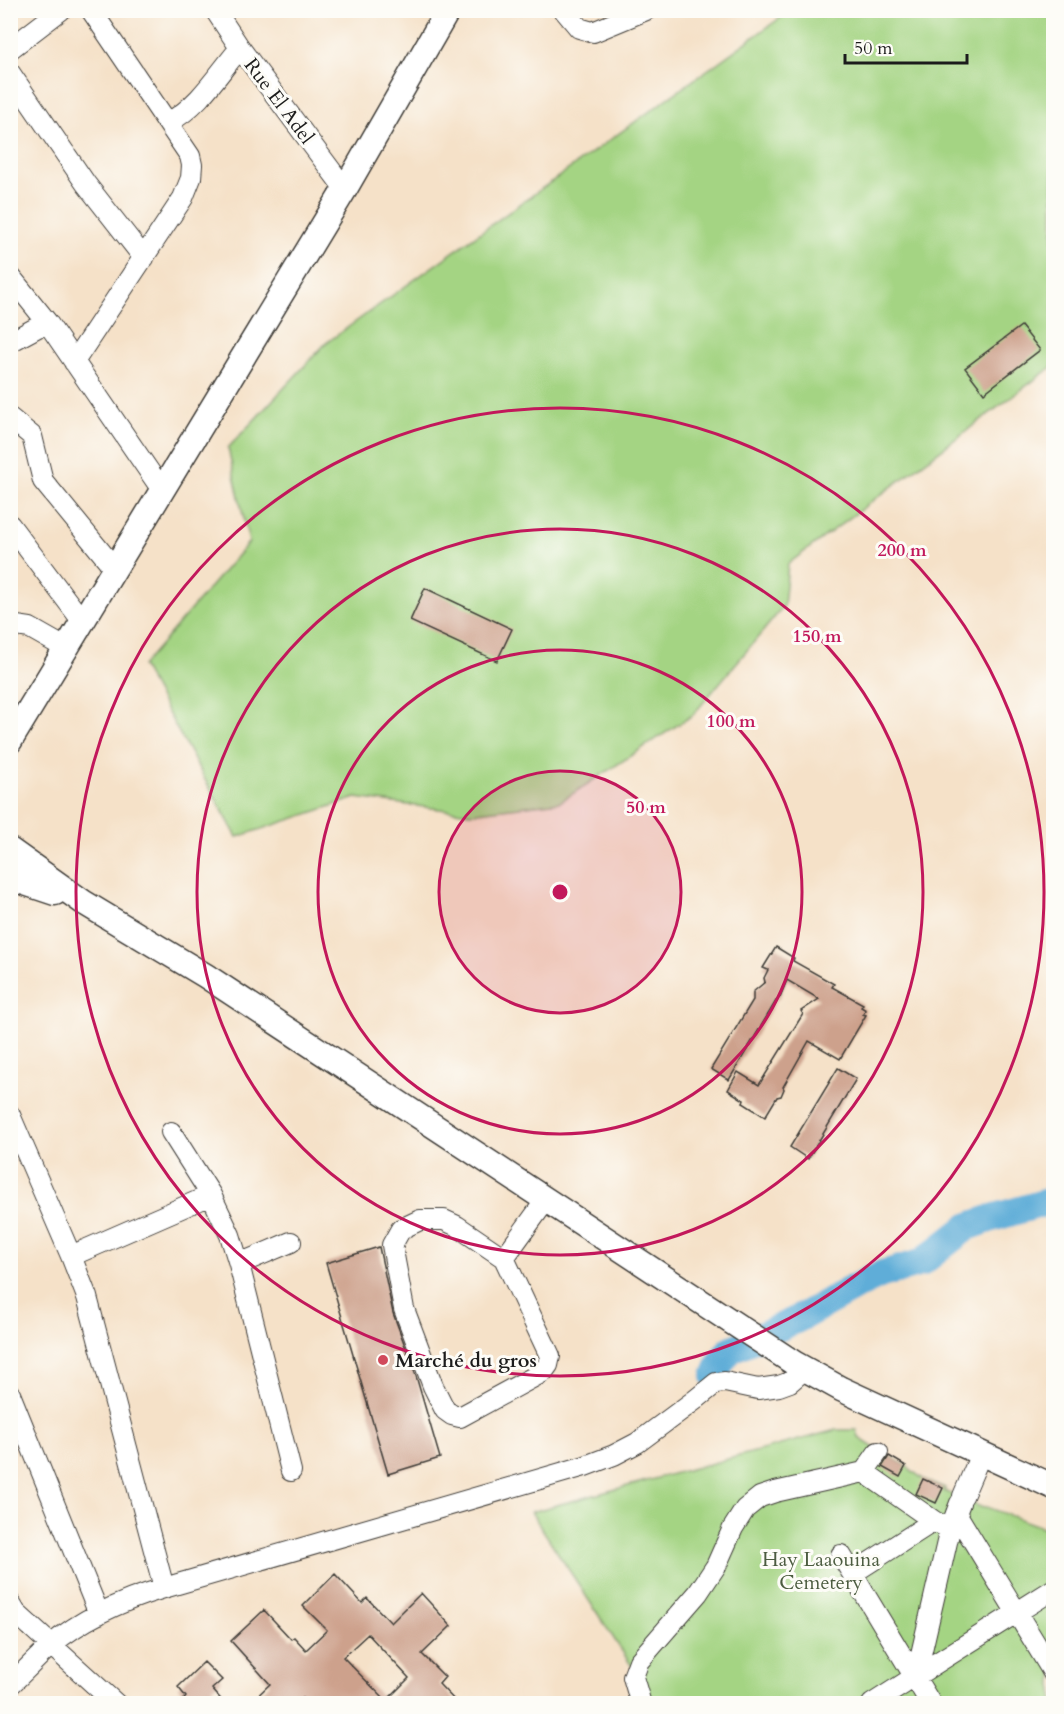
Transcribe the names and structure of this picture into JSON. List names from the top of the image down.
{
  "streets": {
    "street": ["Rue El Adel"]
  },
  "parks": ["Hay Laaouina Cemetery"],
  "places": ["Marché du gros"],
  "scale_bar": "50 m",
  "rings": [
    "200 m",
    "150 m",
    "100 m",
    "50 m"
  ]
}
